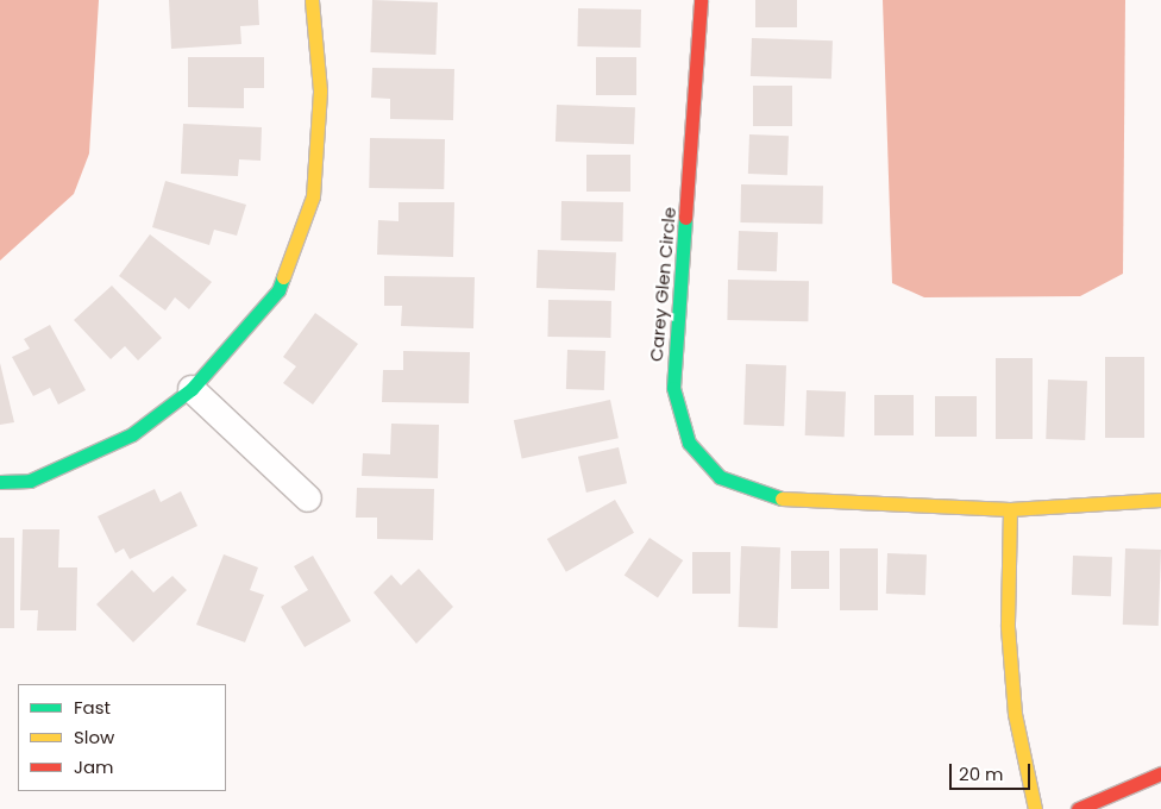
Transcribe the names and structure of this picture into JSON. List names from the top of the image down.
{
  "streets": {
    "street": ["Carey Glen Circle"]
  },
  "legend": ["Fast", "Slow", "Jam"],
  "scale_bar": "20 m"
}
